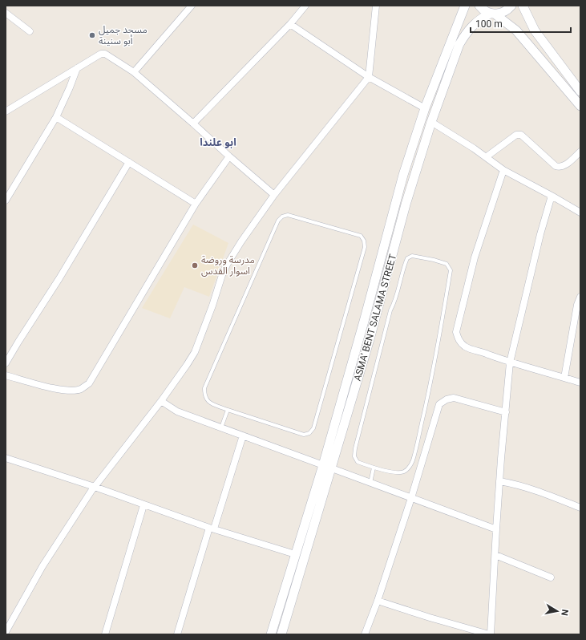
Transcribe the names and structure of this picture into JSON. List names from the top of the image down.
{
  "streets": {
    "main road": ["ASMA' BENT SALAMA STREET"]
  },
  "districts": ["ابو علندا"],
  "places": ["مسجد جميل أبو سنينة", "مدرسة وروضة اسوار القدس"],
  "scale_bar": "100 m",
  "north": "right"
}
